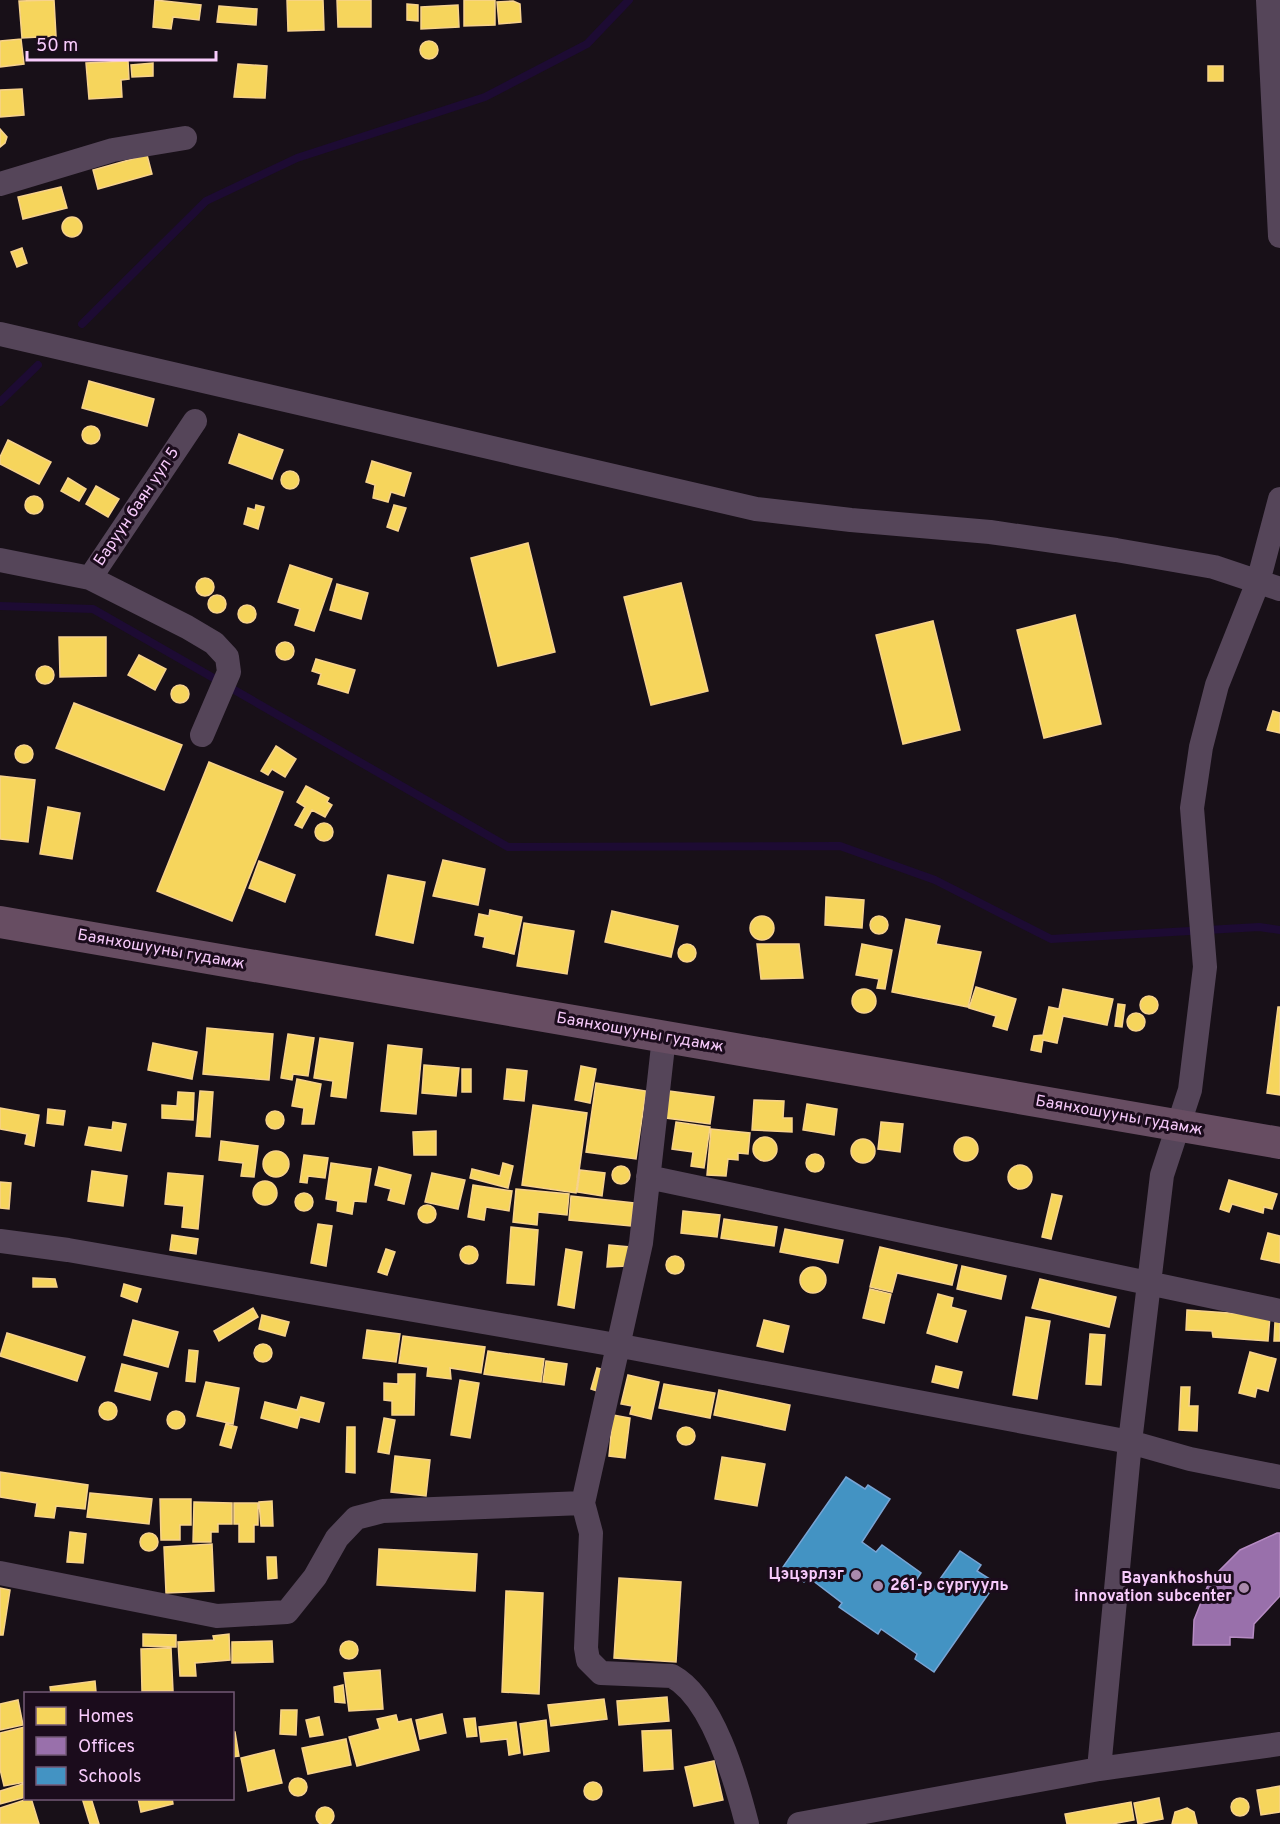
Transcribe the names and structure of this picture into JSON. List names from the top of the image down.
{
  "streets": {
    "main road": ["Баянхошууны гудамж"],
    "street": ["Баруун баян уул 5"]
  },
  "places": ["Цэцэрлэг", "261-р сургууль", "Bayankhoshuu innovation subcenter"],
  "legend": ["Homes", "Offices", "Schools"],
  "scale_bar": "50 m"
}
